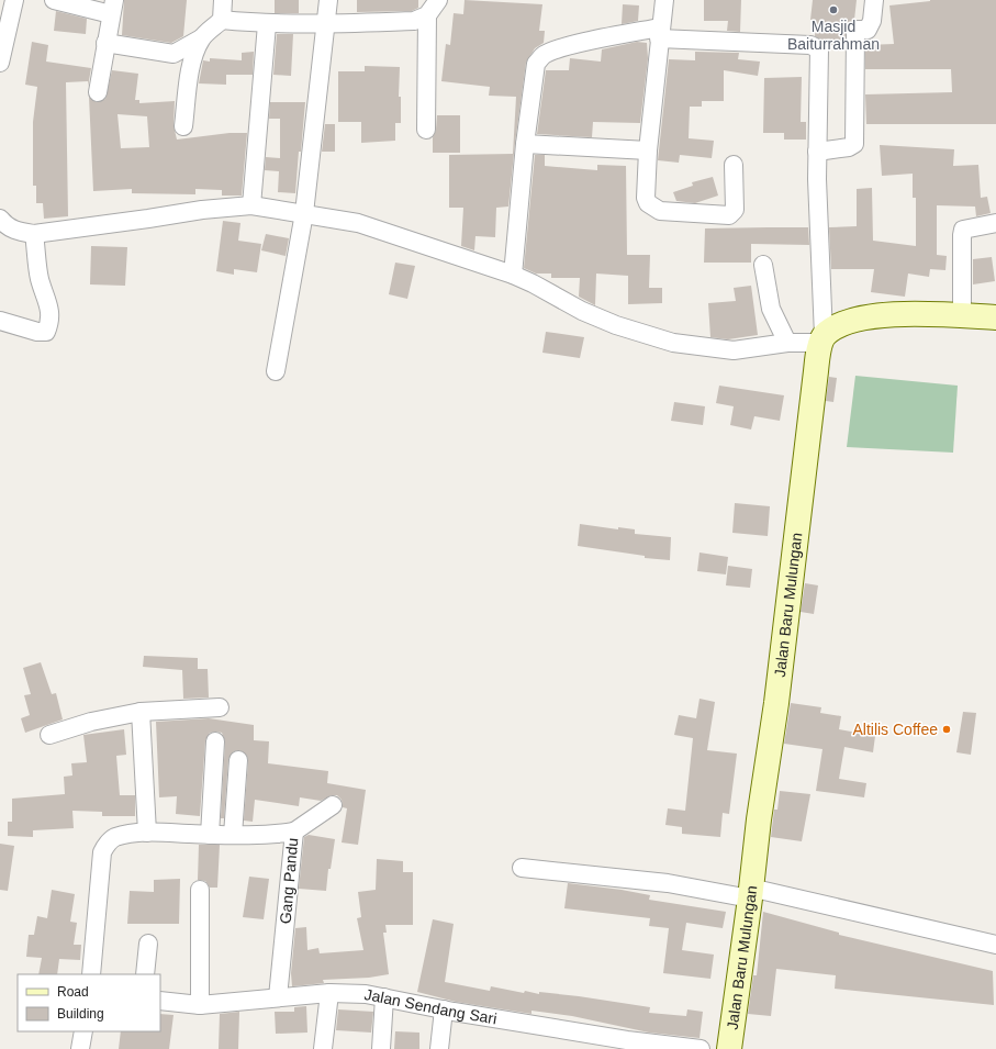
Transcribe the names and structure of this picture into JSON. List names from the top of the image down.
{
  "streets": {
    "main road": ["Jalan Baru Mulungan"],
    "street": ["Gang Pandu", "Jalan Sendang Sari"]
  },
  "crossings": [
    ["Gang Pandu", "Jalan Sendang Sari"]
  ],
  "places": ["Masjid Baiturrahman", "Altilis Coffee"],
  "legend": ["Road", "Building"]
}
